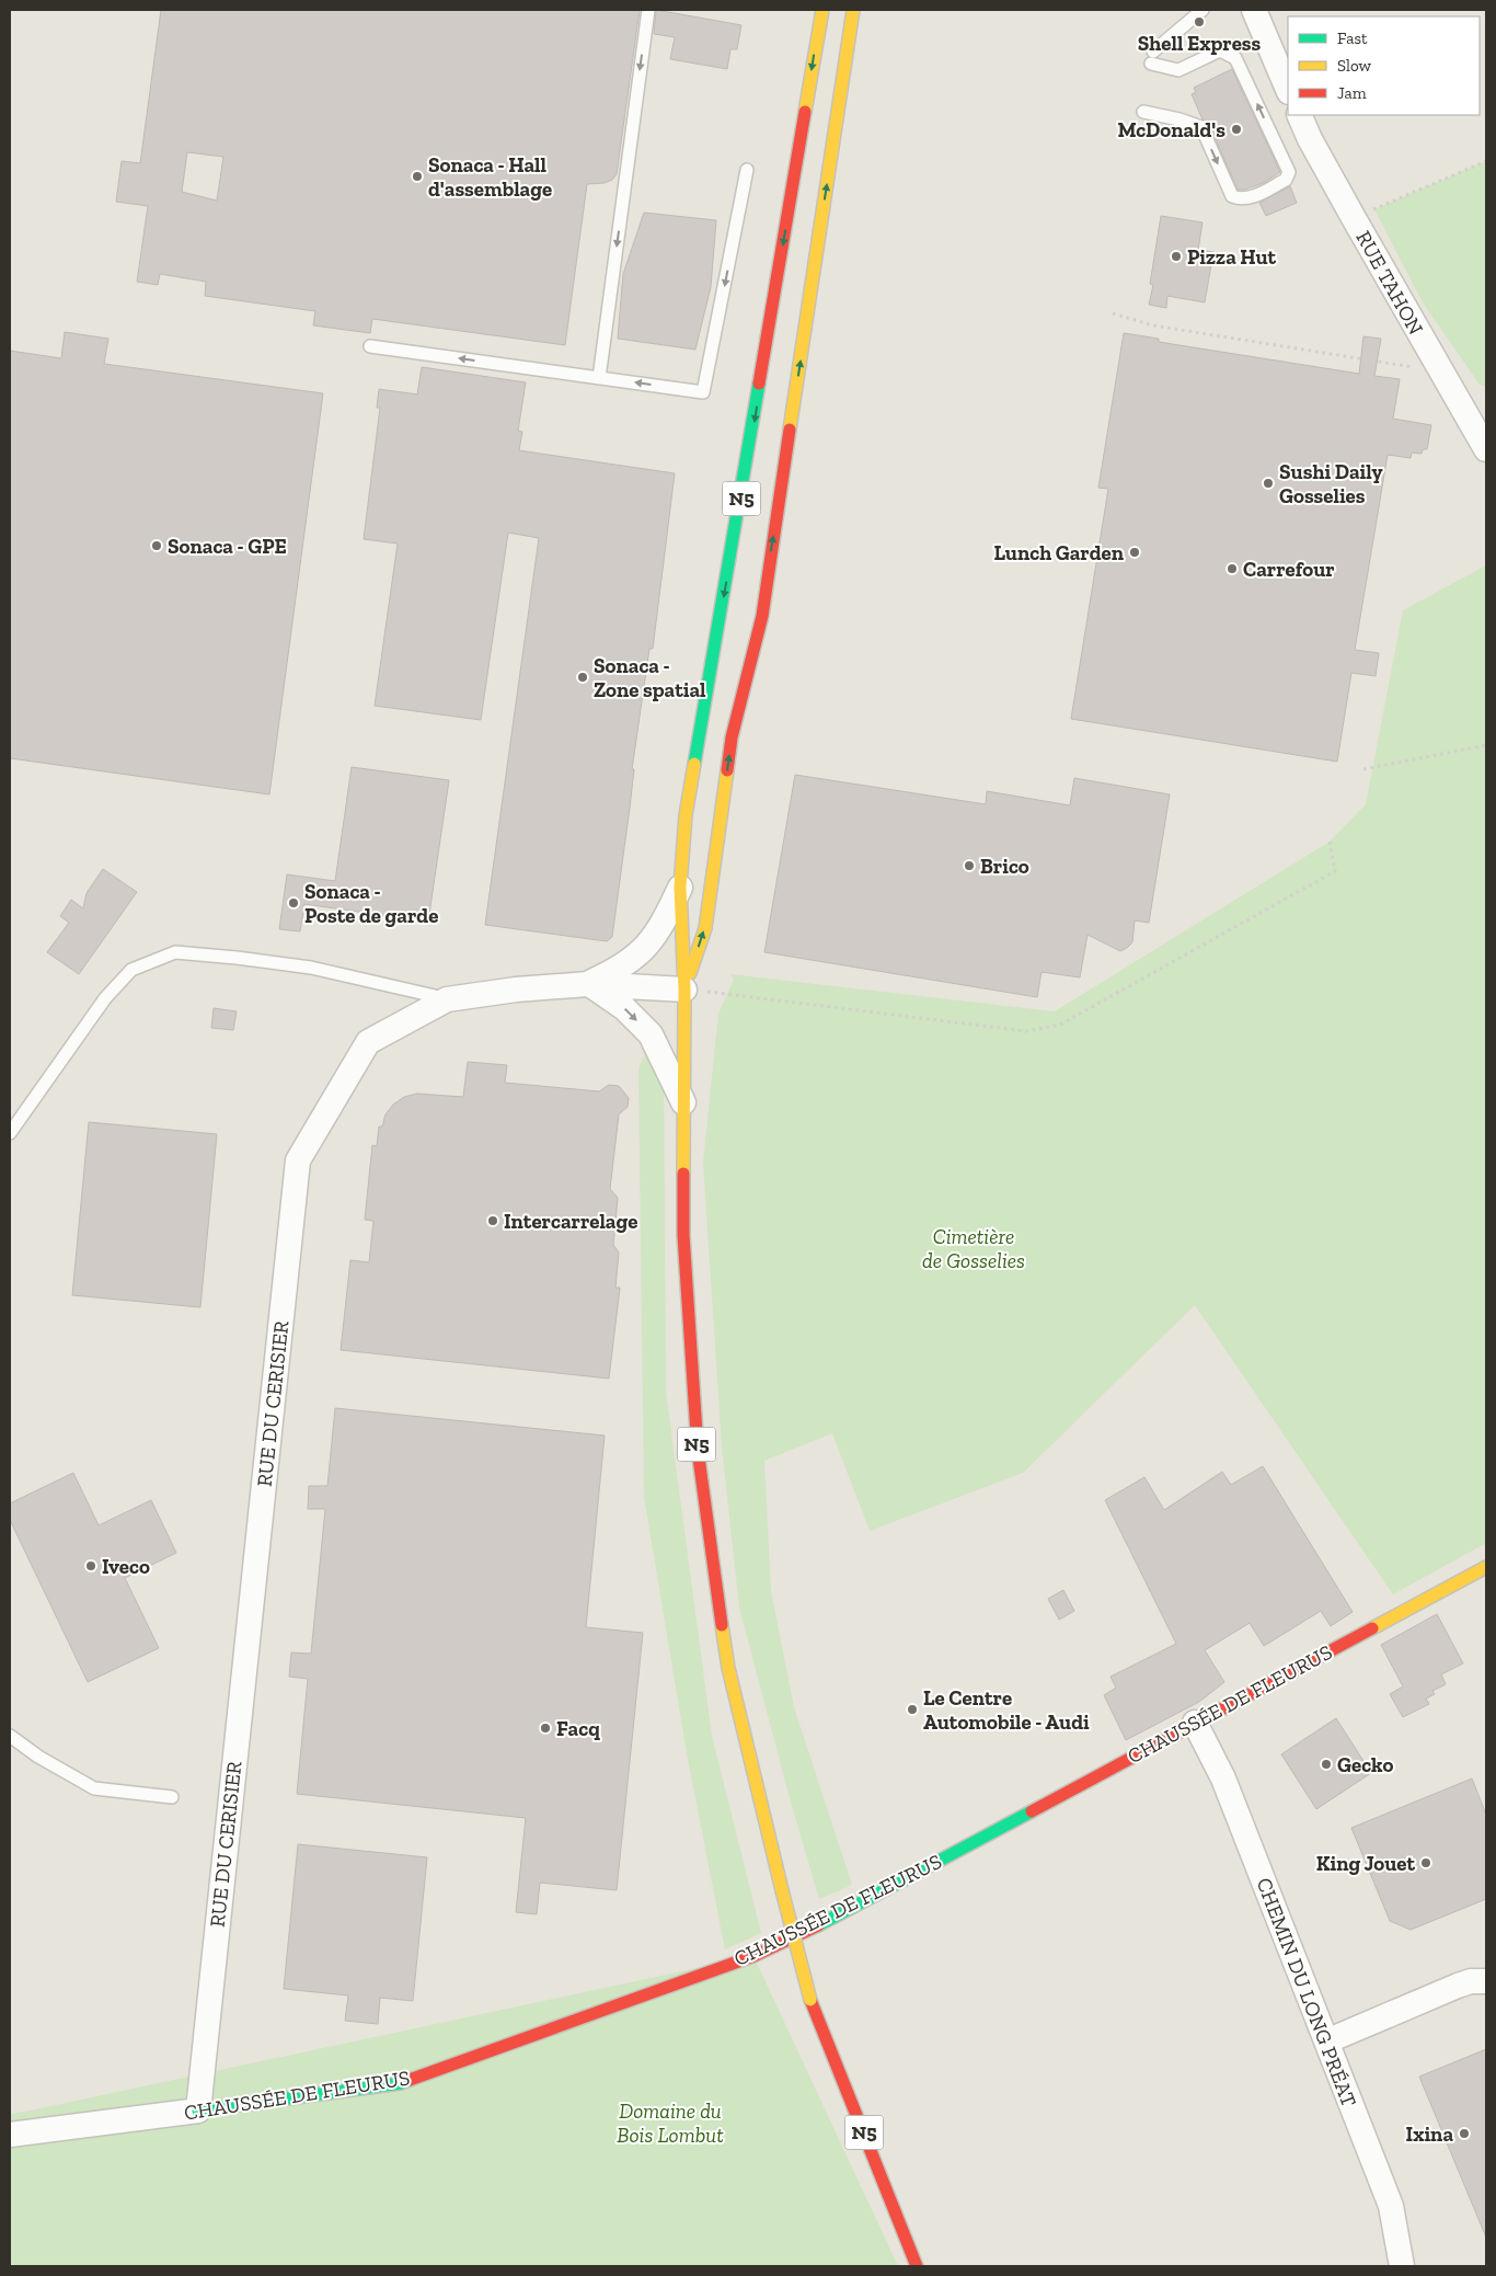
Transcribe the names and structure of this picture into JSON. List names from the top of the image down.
{
  "streets": {
    "main road": ["N5", "CHAUSSÉE DE FLEURUS"],
    "street": ["RUE TAHON", "RUE DU CERISIER", "CHEMIN DU LONG PRÉAT"]
  },
  "crossings": [
    ["N5", "RUE DU CERISIER"],
    ["RUE DU CERISIER", "CHAUSSÉE DE FLEURUS"],
    ["CHAUSSÉE DE FLEURUS", "CHEMIN DU LONG PRÉAT"]
  ],
  "parks": ["Cimetière de Gosselies", "Domaine du Bois Lombut"],
  "places": [
    "Shell Express",
    "McDonald's",
    "Sonaca - Hall d'assemblage",
    "Pizza Hut",
    "Sushi Daily Gosselies",
    "Sonaca - GPE",
    "Lunch Garden",
    "Carrefour",
    "Sonaca - Zone spatial",
    "Brico",
    "Sonaca - Poste de garde",
    "Intercarrelage",
    "Iveco",
    "Le Centre Automobile - Audi",
    "Facq",
    "Gecko",
    "King Jouet",
    "Ixina"
  ],
  "legend": ["Fast", "Slow", "Jam"]
}
